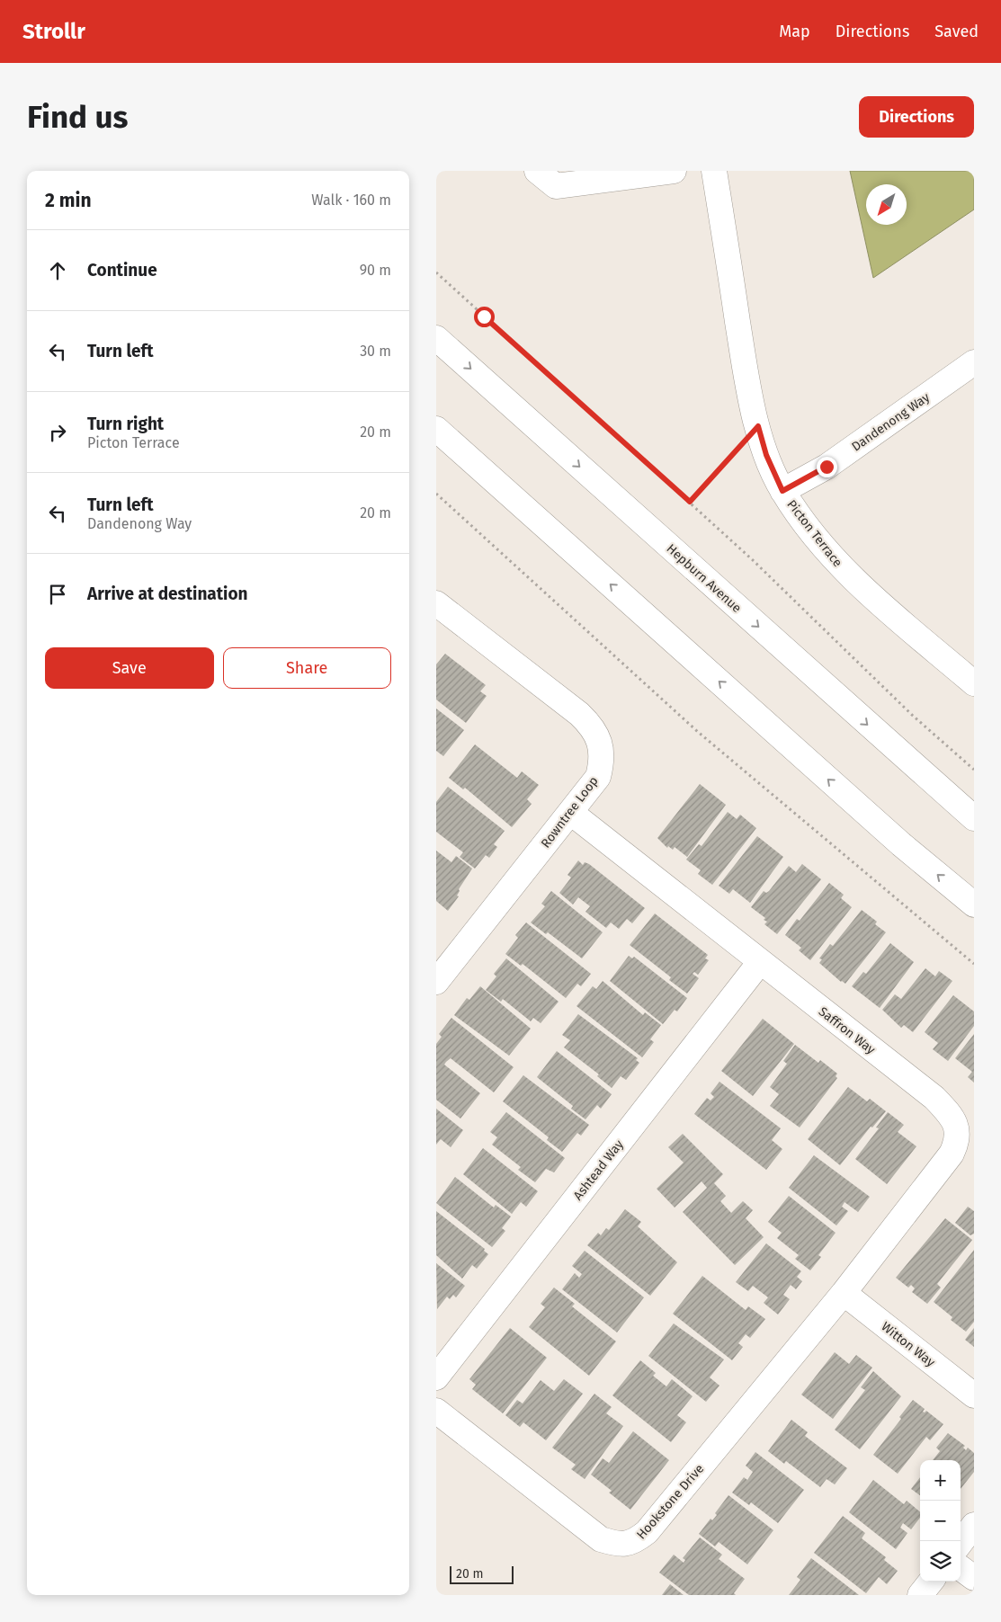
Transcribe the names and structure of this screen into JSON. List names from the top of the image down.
{
  "streets": {
    "street": [
      "Dandenong Way",
      "Picton Terrace",
      "Hepburn Avenue",
      "Rowntree Loop",
      "Saffron Way",
      "Ashtead Way",
      "Witton Way",
      "Hookstone Drive"
    ]
  },
  "crossings": [
    ["Dandenong Way", "Picton Terrace"],
    ["Rowntree Loop", "Saffron Way"],
    ["Saffron Way", "Ashtead Way"],
    ["Saffron Way", "Witton Way"],
    ["Saffron Way", "Hookstone Drive"],
    ["Witton Way", "Hookstone Drive"]
  ],
  "scale_bar": "20 m",
  "north": "bottom left",
  "page": {
    "header": "Strollr",
    "nav": ["Map", "Directions", "Saved"],
    "buttons": [
      "Directions",
      ["Save", "Share"]
    ],
    "title": "Find us",
    "heading": ["2 min", "Walk · 160 m"],
    "list": [
      ["Continue", "90 m"],
      ["Turn left", "30 m"],
      ["Turn right", "Picton Terrace", "20 m"],
      ["Turn left", "Dandenong Way", "20 m"],
      "Arrive at destination"
    ],
    "map_buttons": ["+", "−"],
    "scale": "20 m"
  }
}
